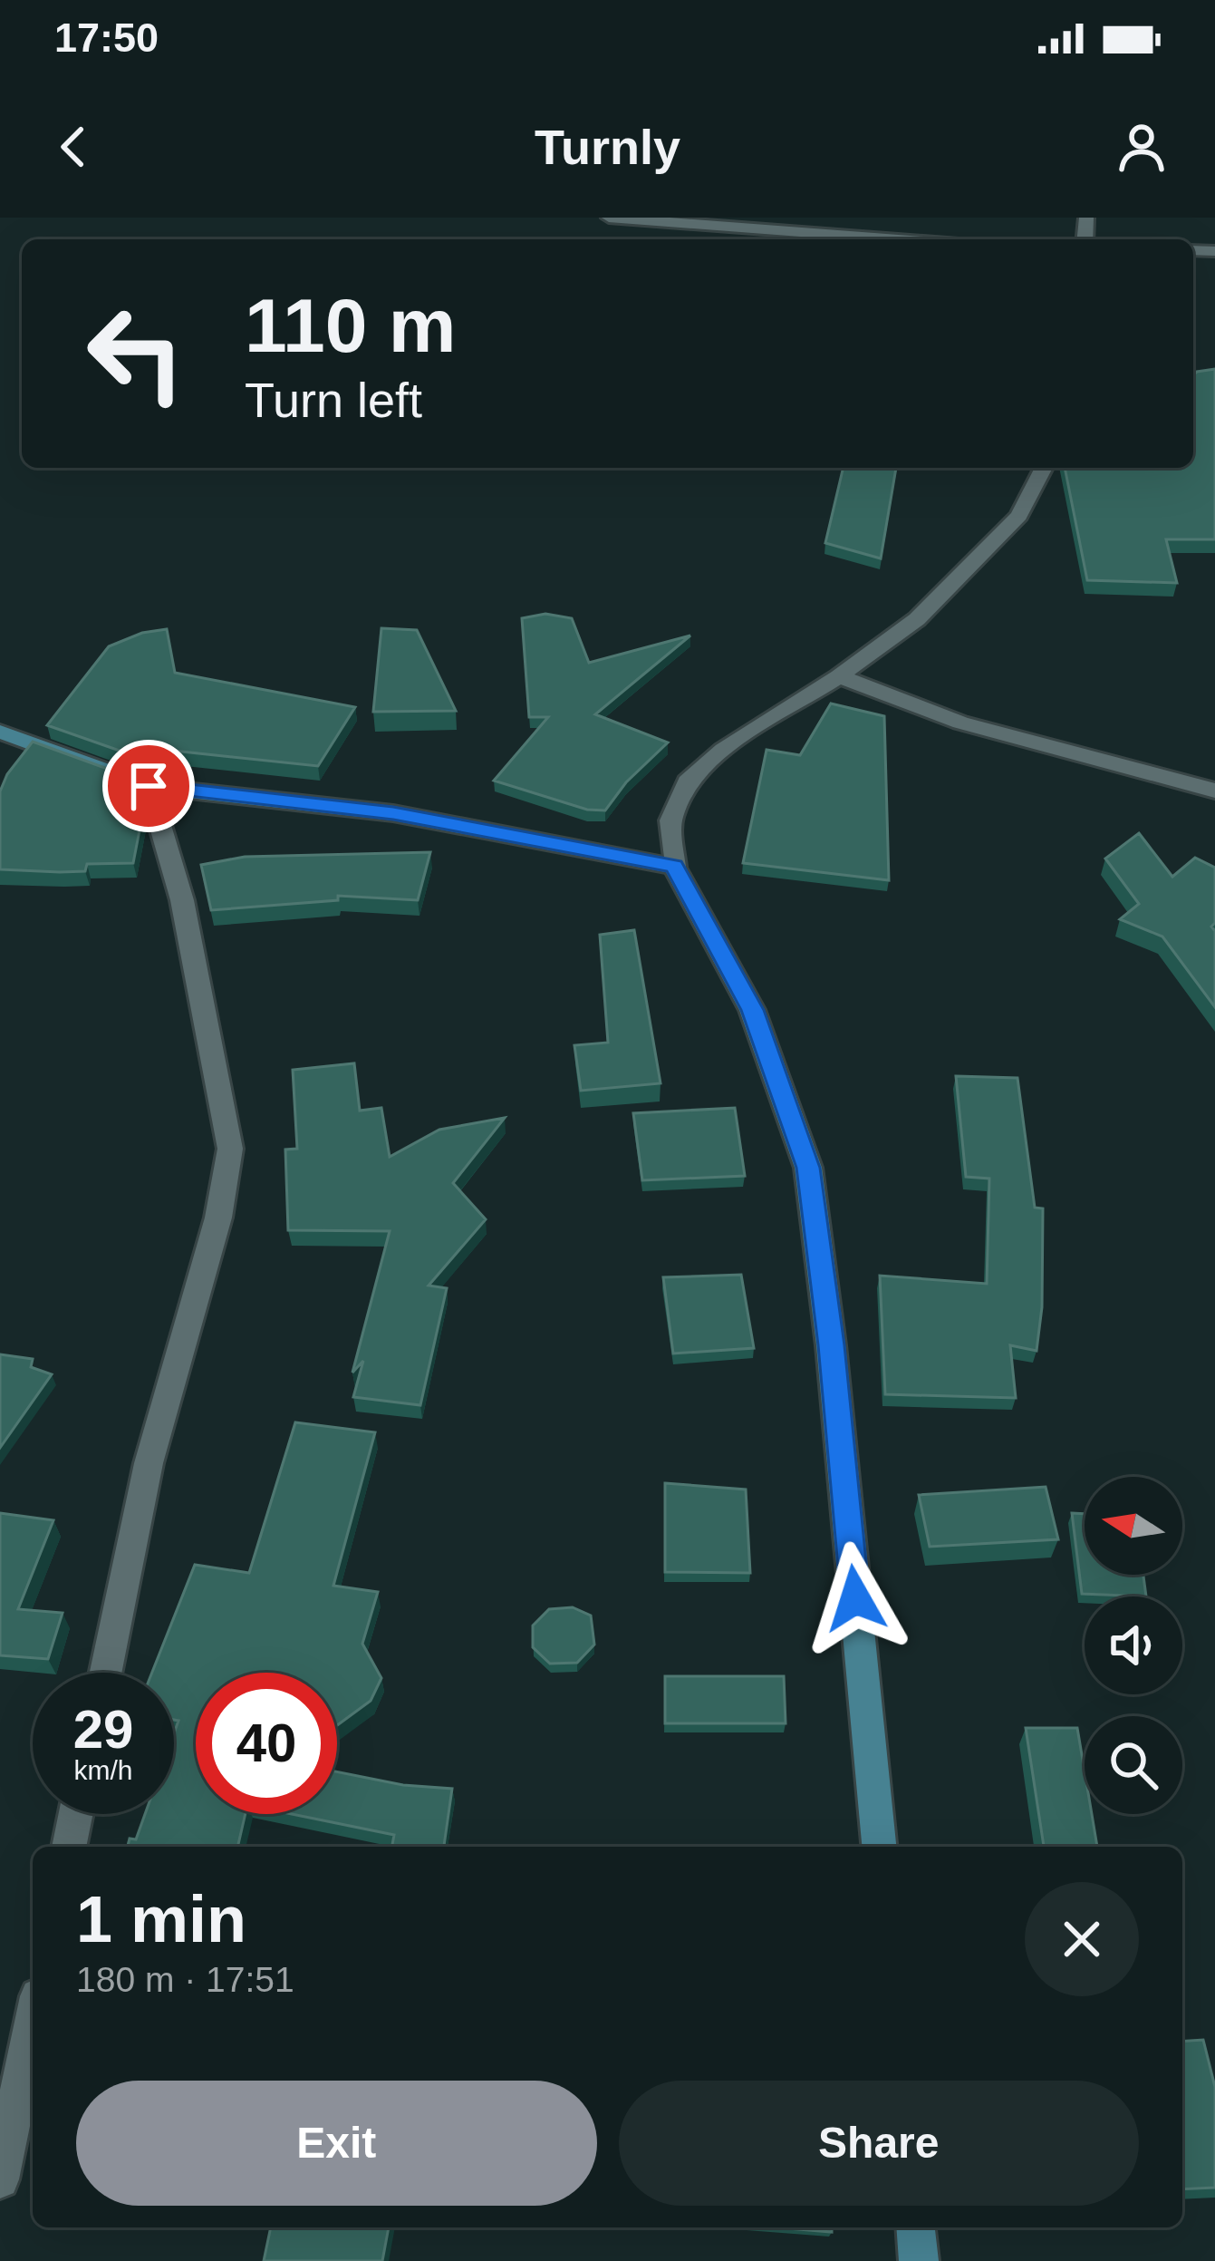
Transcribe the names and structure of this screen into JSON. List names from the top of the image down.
{
  "north": "left",
  "page": {
    "status": "17:50",
    "header": "Turnly",
    "turn": ["110 m", "Turn left"],
    "speed": "29 km/h",
    "limit": "40",
    "heading": ["1 min", "180 m · 17:51"],
    "buttons": ["Exit", "Share"]
  }
}
